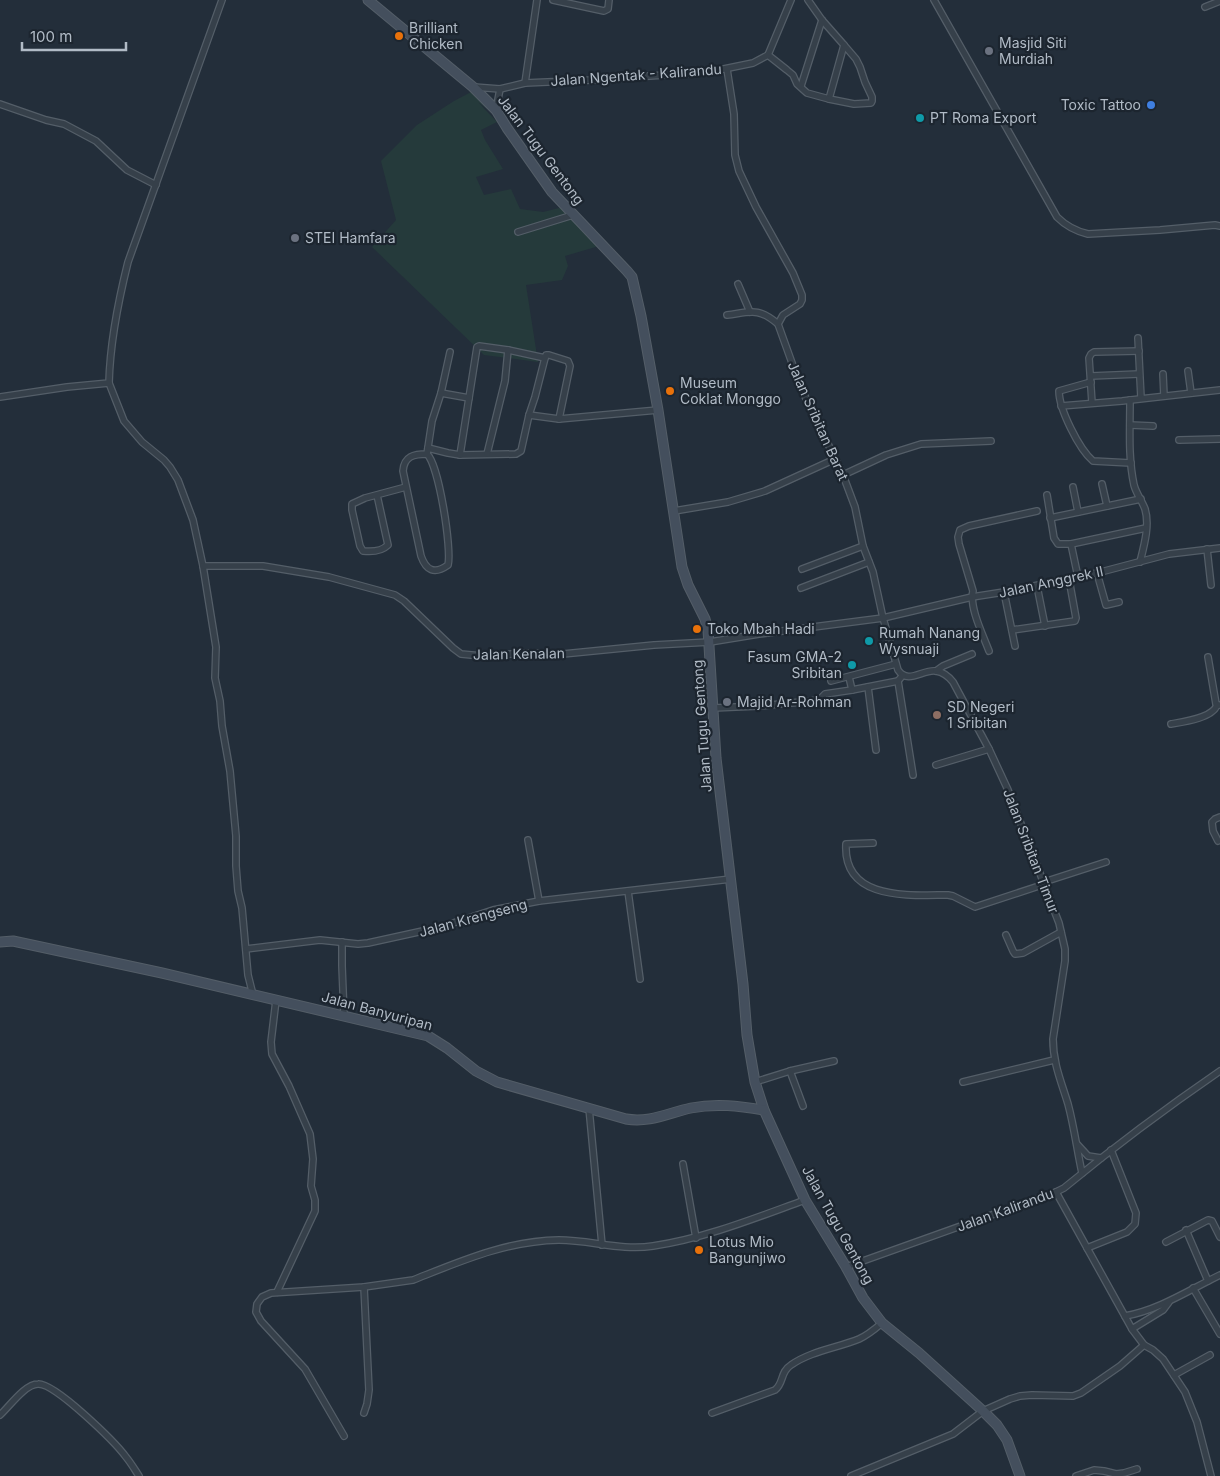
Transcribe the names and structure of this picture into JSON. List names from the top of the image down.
{
  "streets": {
    "main road": ["Jalan Tugu Gentong", "Jalan Banyuripan"],
    "street": [
      "Jalan Ngentak - Kalirandu",
      "Jalan Sribitan Barat",
      "Jalan Anggrek II",
      "Jalan Kenalan",
      "Jalan Sribitan Timur",
      "Jalan Krengseng",
      "Jalan Kalirandu"
    ]
  },
  "crossings": [
    ["Jalan Ngentak - Kalirandu", "Jalan Tugu Gentong"],
    ["Jalan Tugu Gentong", "Jalan Kenalan"],
    ["Jalan Tugu Gentong", "Jalan Krengseng"],
    ["Jalan Tugu Gentong", "Jalan Banyuripan"],
    ["Jalan Tugu Gentong", "Jalan Kalirandu"],
    ["Jalan Sribitan Barat", "Jalan Anggrek II"],
    ["Jalan Sribitan Barat", "Jalan Kenalan"],
    ["Jalan Anggrek II", "Jalan Kenalan"],
    ["Jalan Sribitan Timur", "Jalan Kalirandu"]
  ],
  "places": [
    "Brilliant Chicken",
    "Masjid Siti Murdiah",
    "Toxic Tattoo",
    "PT Roma Export",
    "STEI Hamfara",
    "Museum Coklat Monggo",
    "Toko Mbah Hadi",
    "Rumah Nanang Wysnuaji",
    "Fasum GMA-2 Sribitan",
    "Majid Ar-Rohman",
    "SD Negeri 1 Sribitan",
    "Lotus Mio Bangunjiwo"
  ],
  "scale_bar": "100 m"
}
